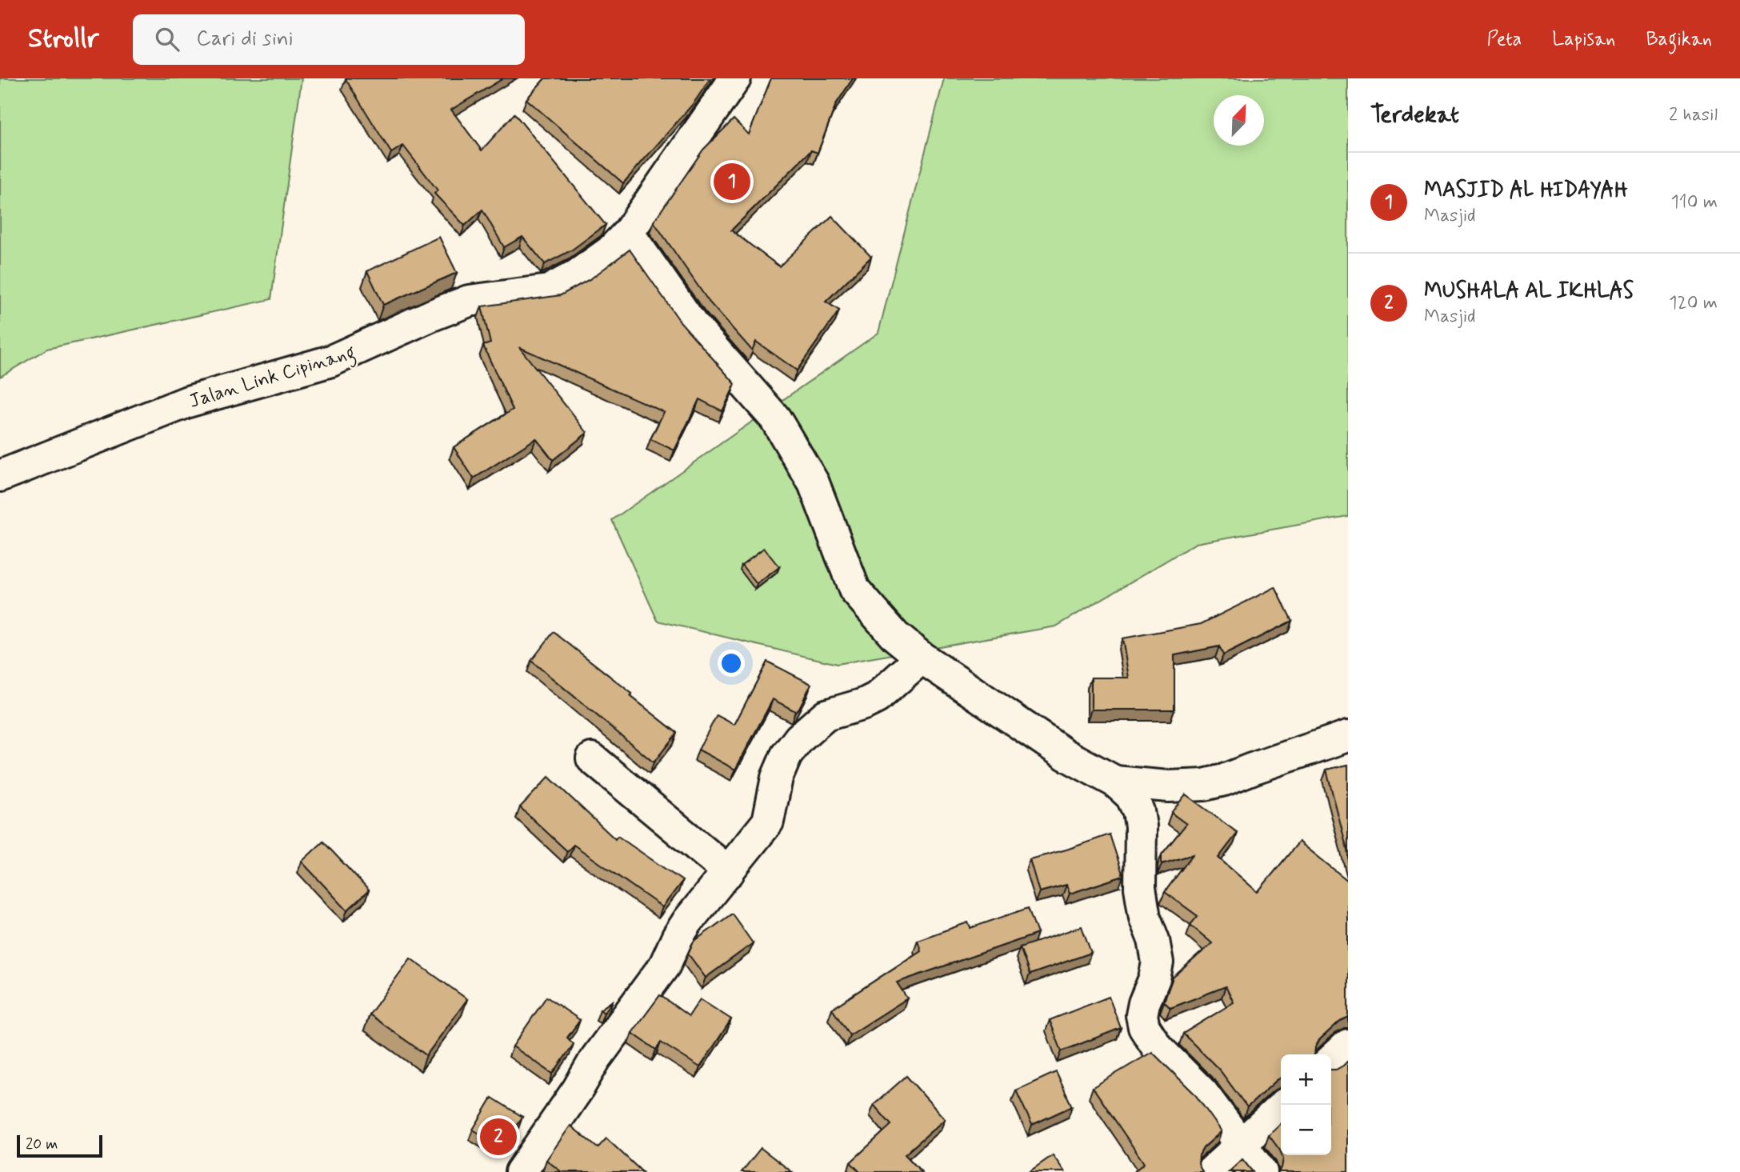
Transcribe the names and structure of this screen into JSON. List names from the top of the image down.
{
  "streets": {
    "street": ["Jalan Link Cipinang"]
  },
  "scale_bar": "20 m",
  "north": "top right",
  "page": {
    "header": "Strollr",
    "search": "Cari di sini",
    "nav": ["Peta", "Lapisan", "Bagikan"],
    "heading": ["Terdekat", "2 hasil"],
    "list": [
      {
        "mark": "1",
        "name": "MASJID AL HIDAYAH",
        "note": "Masjid",
        "value": "110 m"
      },
      {
        "mark": "2",
        "name": "MUSHALA AL IKHLAS",
        "note": "Masjid",
        "value": "120 m"
      }
    ],
    "pins": ["1", "2"],
    "map_buttons": ["+", "−"],
    "scale": "20 m"
  }
}
